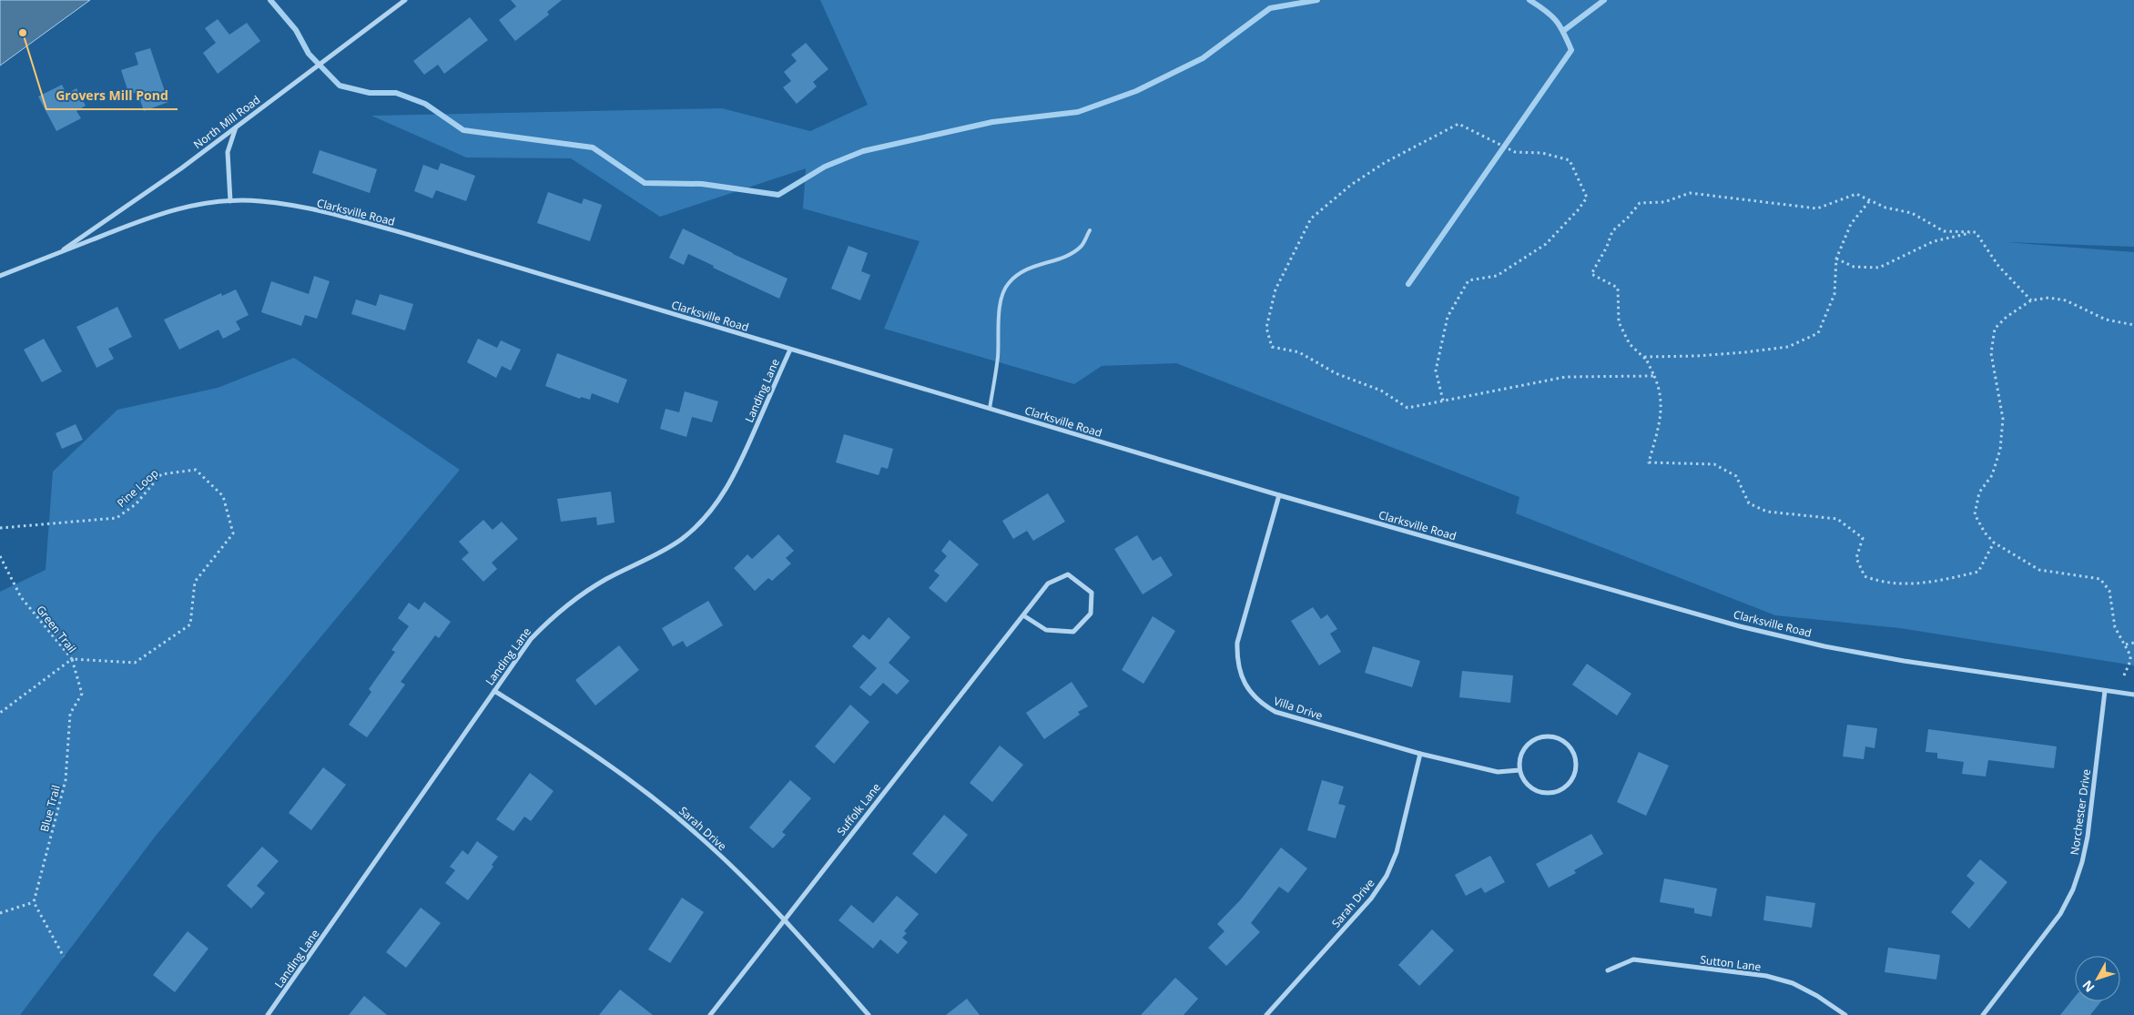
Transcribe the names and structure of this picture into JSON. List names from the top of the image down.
{
  "streets": {
    "street": [
      "North Mill Road",
      "Clarksville Road",
      "Landing Lane",
      "Villa Drive",
      "Suffolk Lane",
      "Norchester Drive",
      "Sarah Drive",
      "Sutton Lane"
    ],
    "path": ["Pine Loop", "Green Trail", "Blue Trail"]
  },
  "crossings": [
    ["North Mill Road", "Clarksville Road"],
    ["Clarksville Road", "Landing Lane"],
    ["Clarksville Road", "Villa Drive"],
    ["Clarksville Road", "Norchester Drive"],
    ["Landing Lane", "Sarah Drive"],
    ["Pine Loop", "Green Trail"],
    ["Pine Loop", "Blue Trail"],
    ["Green Trail", "Blue Trail"],
    ["Villa Drive", "Sarah Drive"],
    ["Suffolk Lane", "Sarah Drive"]
  ],
  "places": ["Grovers Mill Pond"],
  "north": "bottom left"
}
